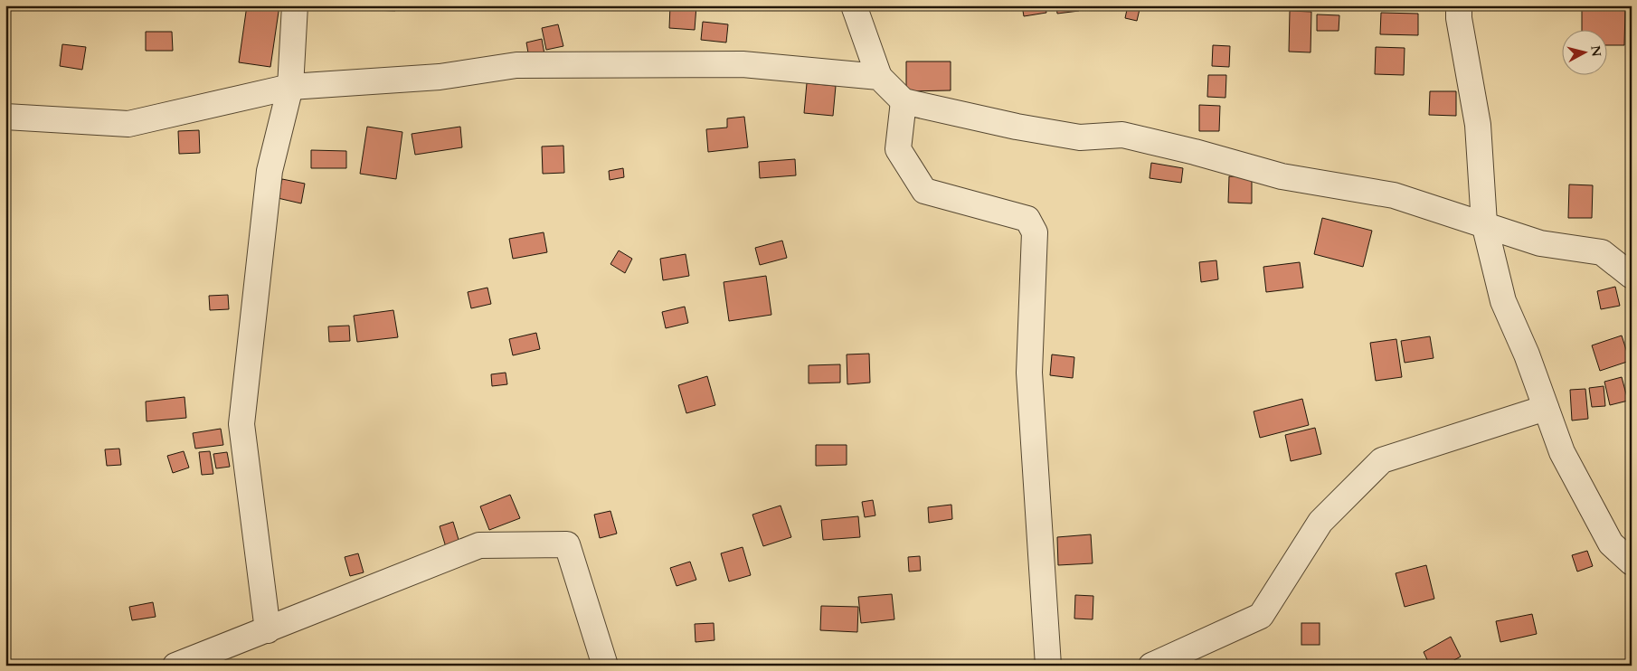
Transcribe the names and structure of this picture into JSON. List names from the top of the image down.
{
  "north": "right"
}
